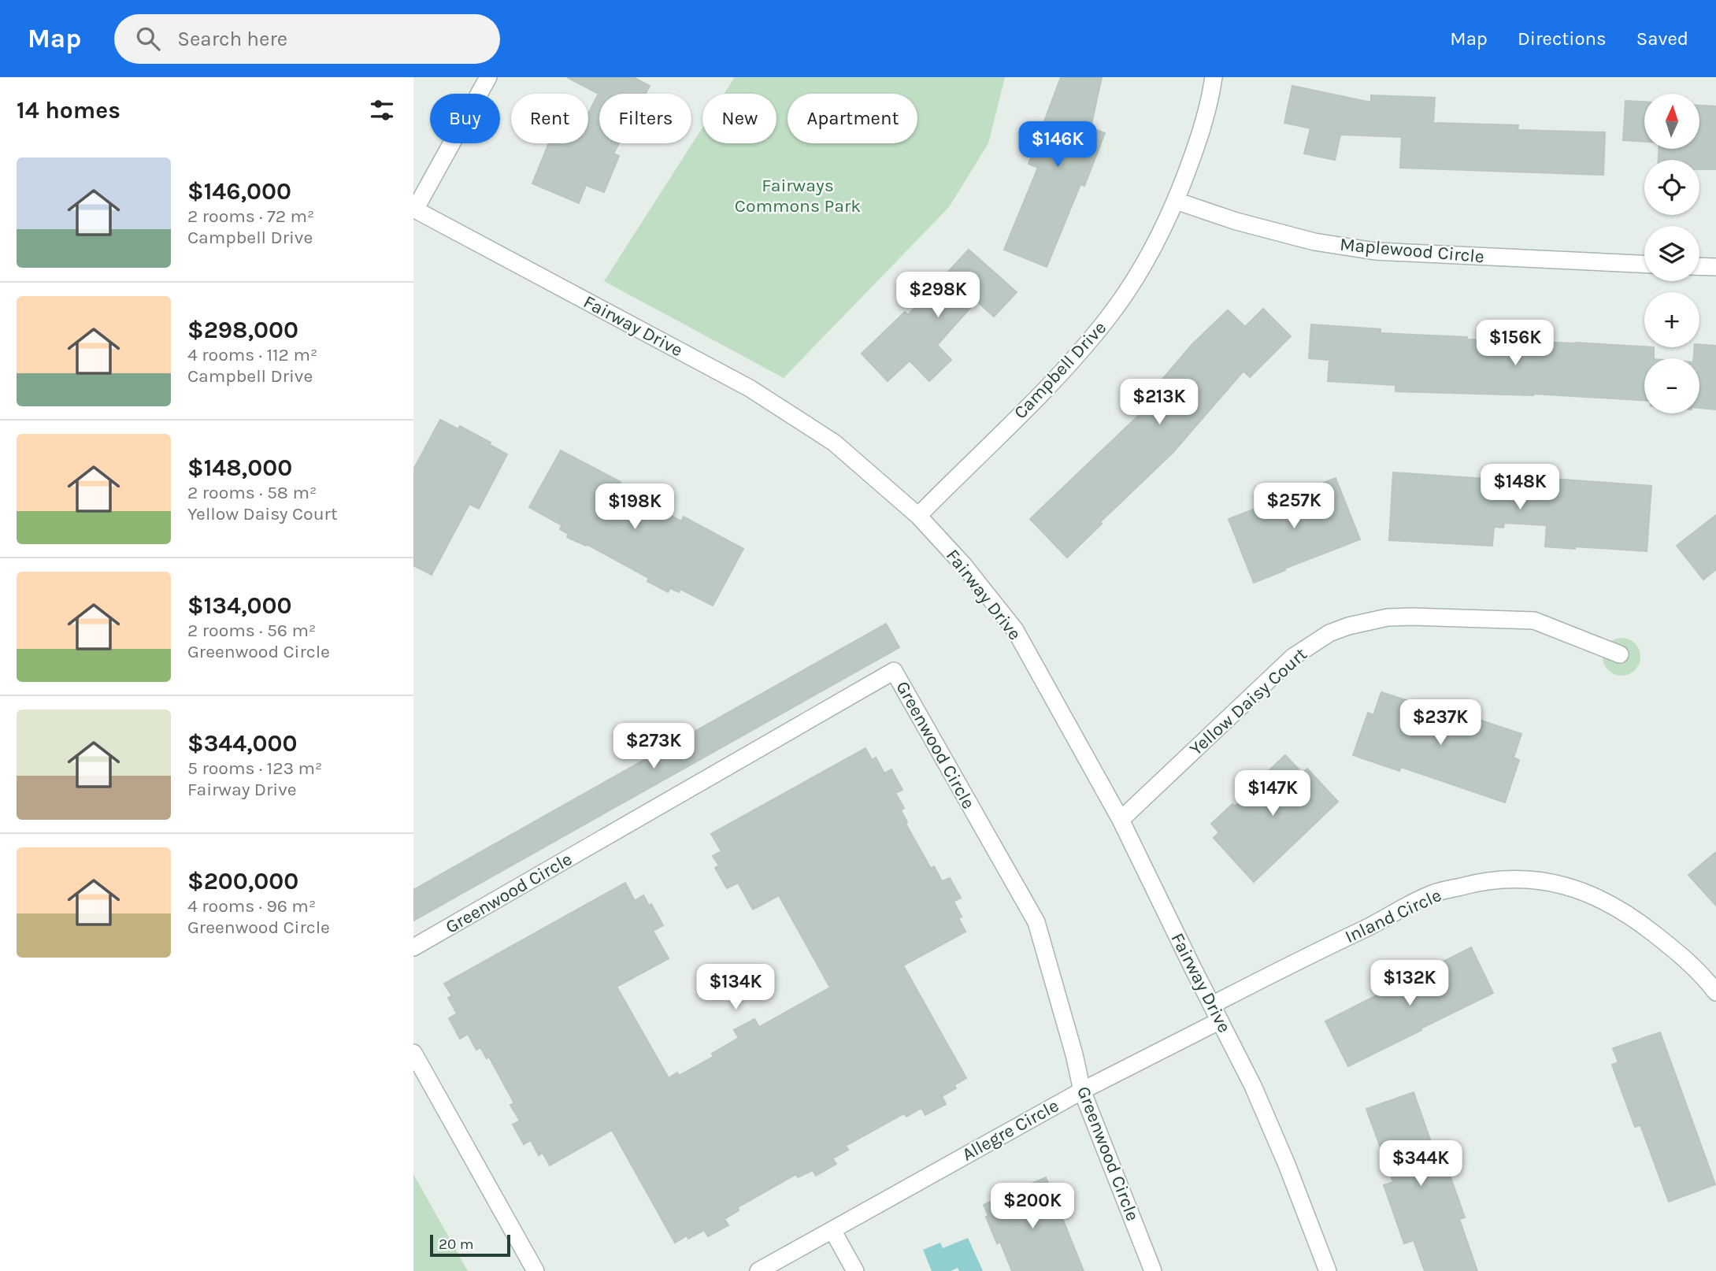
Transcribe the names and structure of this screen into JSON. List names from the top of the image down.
{
  "streets": {
    "street": [
      "Maplewood Circle",
      "Fairway Drive",
      "Campbell Drive",
      "Yellow Daisy Court",
      "Greenwood Circle",
      "Inland Circle",
      "Allegre Circle"
    ]
  },
  "crossings": [
    ["Maplewood Circle", "Campbell Drive"],
    ["Fairway Drive", "Campbell Drive"],
    ["Fairway Drive", "Yellow Daisy Court"],
    ["Fairway Drive", "Inland Circle"],
    ["Fairway Drive", "Allegre Circle"],
    ["Greenwood Circle", "Allegre Circle"]
  ],
  "parks": ["Fairways Commons Park"],
  "scale_bar": "20 m",
  "north": "top",
  "page": {
    "header": "Map",
    "search": "Search here",
    "nav": ["Map", "Directions", "Saved"],
    "heading": "14 homes",
    "map_buttons": ["+", "−"],
    "chip": [
      "Buy",
      "Rent",
      "Filters",
      "New",
      "Apartment"
    ],
    "price": [
      "$146K",
      "$298K",
      "$156K",
      "$213K",
      "$148K",
      "$257K",
      "$198K",
      "$237K",
      "$273K",
      "$147K",
      "$132K",
      "$134K",
      "$344K",
      "$200K"
    ],
    "list": [
      {
        "name": "$146,000",
        "note": "2 rooms · 72 m² · Campbell Drive"
      },
      {
        "name": "$298,000",
        "note": "4 rooms · 112 m² · Campbell Drive"
      },
      {
        "name": "$148,000",
        "note": "2 rooms · 58 m² · Yellow Daisy Court"
      },
      {
        "name": "$134,000",
        "note": "2 rooms · 56 m² · Greenwood Circle"
      },
      {
        "name": "$344,000",
        "note": "5 rooms · 123 m² · Fairway Drive"
      },
      {
        "name": "$200,000",
        "note": "4 rooms · 96 m² · Greenwood Circle"
      }
    ],
    "scale": "20 m"
  }
}
